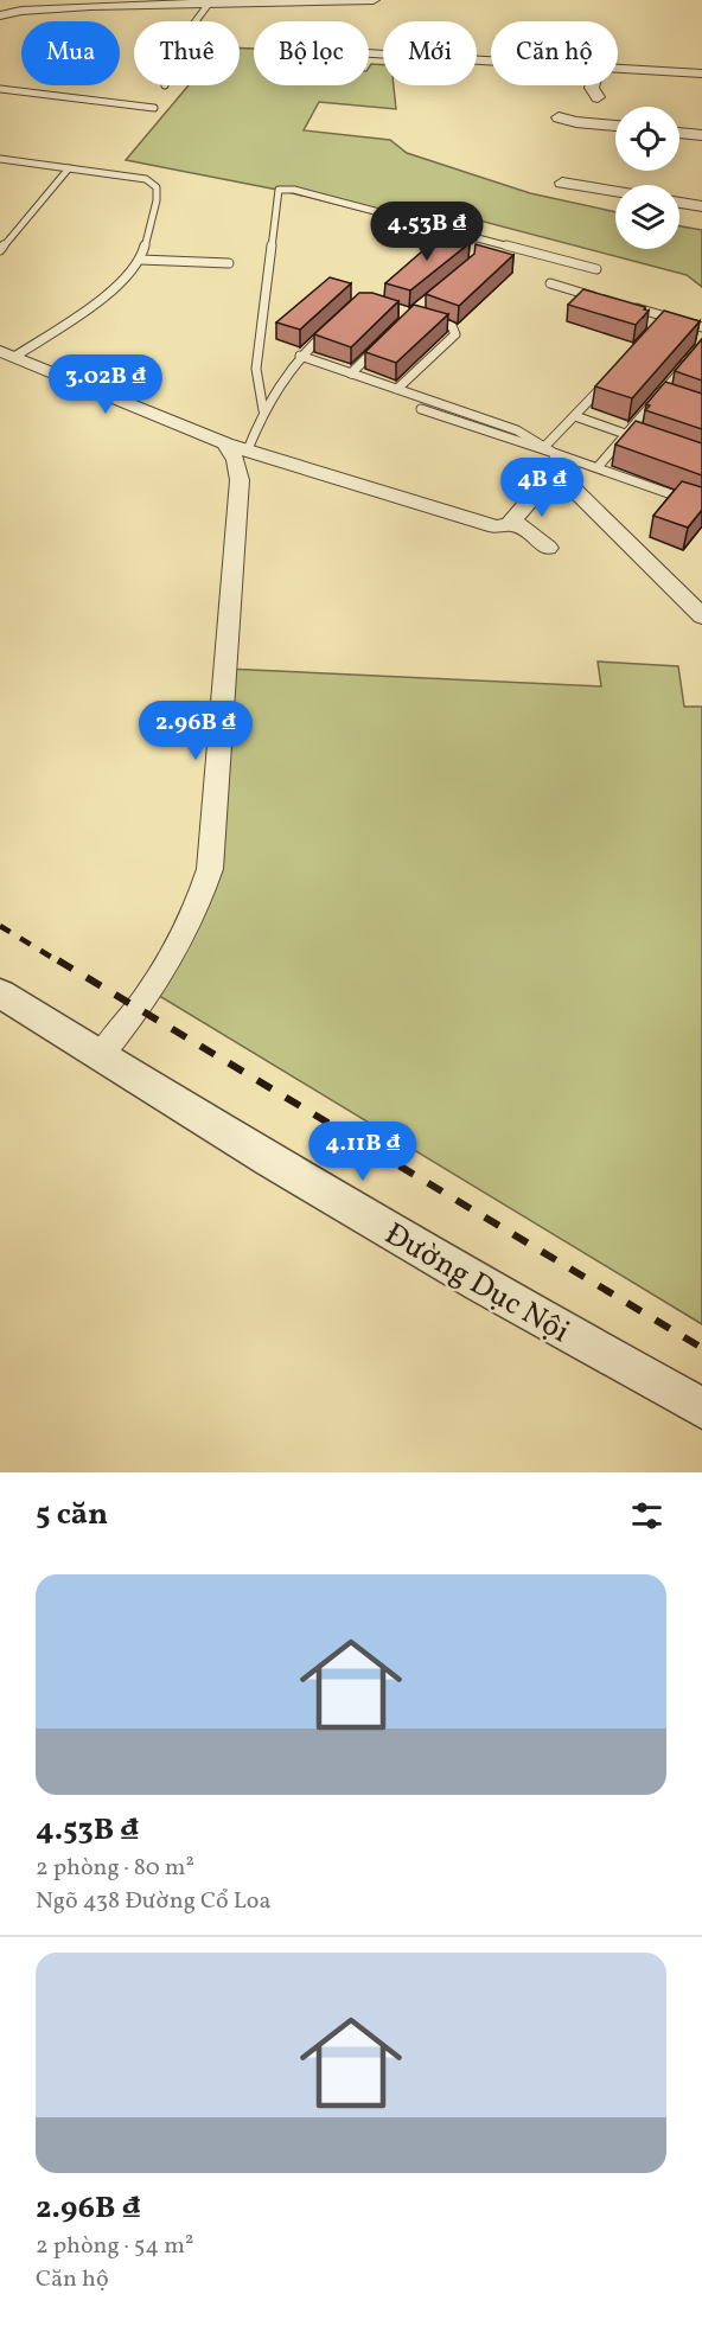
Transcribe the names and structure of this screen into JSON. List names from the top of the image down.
{
  "streets": {
    "street": ["Đường Dục Nội"]
  },
  "page": {
    "chip": [
      "Mua",
      "Thuê",
      "Bộ lọc",
      "Mới",
      "Căn hộ"
    ],
    "price": [
      "4.53B ₫",
      "3.02B ₫",
      "4B ₫",
      "2.96B ₫",
      "4.11B ₫"
    ],
    "heading": "5 căn",
    "list": [
      {
        "name": "4.53B ₫",
        "note": "2 phòng · 80 m² · Ngõ 438 Đường Cổ Loa"
      },
      {
        "name": "2.96B ₫",
        "note": "2 phòng · 54 m² · Căn hộ"
      }
    ]
  }
}
